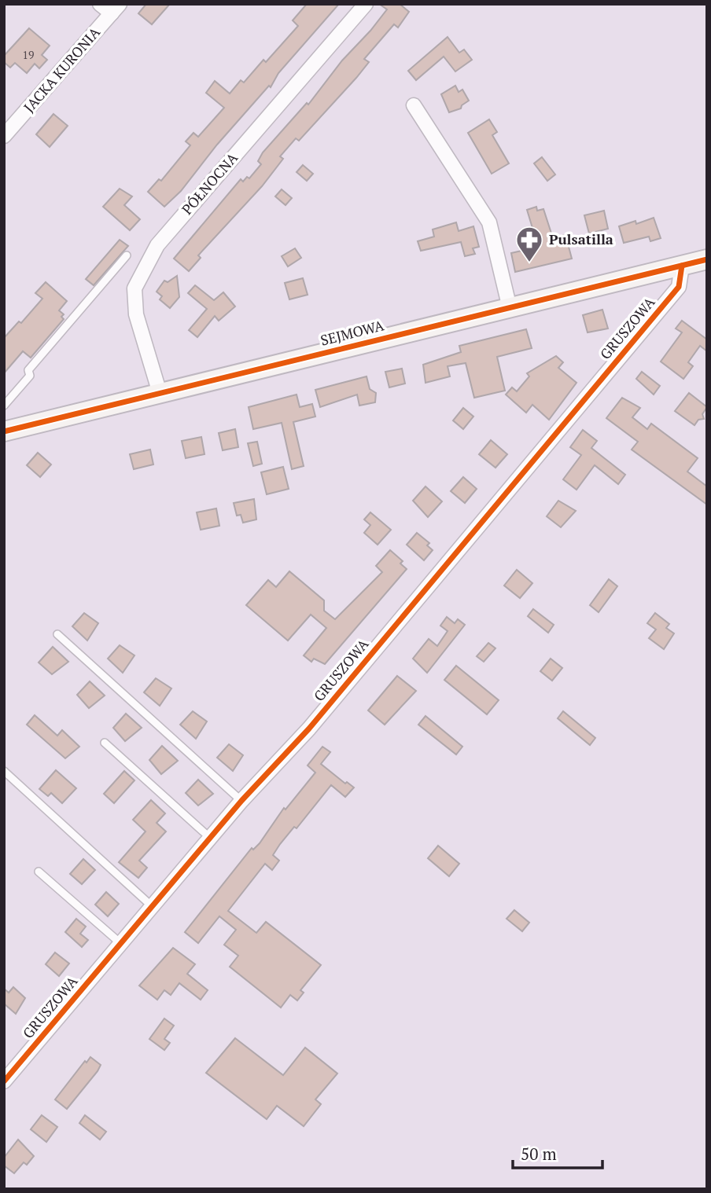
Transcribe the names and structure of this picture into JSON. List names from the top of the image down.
{
  "streets": {
    "main road": ["SEJMOWA"],
    "street": ["JACKA KURONIA", "PÓŁNOCNA", "GRUSZOWA"]
  },
  "crossings": [
    ["PÓŁNOCNA", "SEJMOWA"],
    ["GRUSZOWA", "SEJMOWA"]
  ],
  "places": {
    "pharmacy": ["Pulsatilla"]
  },
  "house_numbers": ["19"],
  "scale_bar": "50 m"
}
